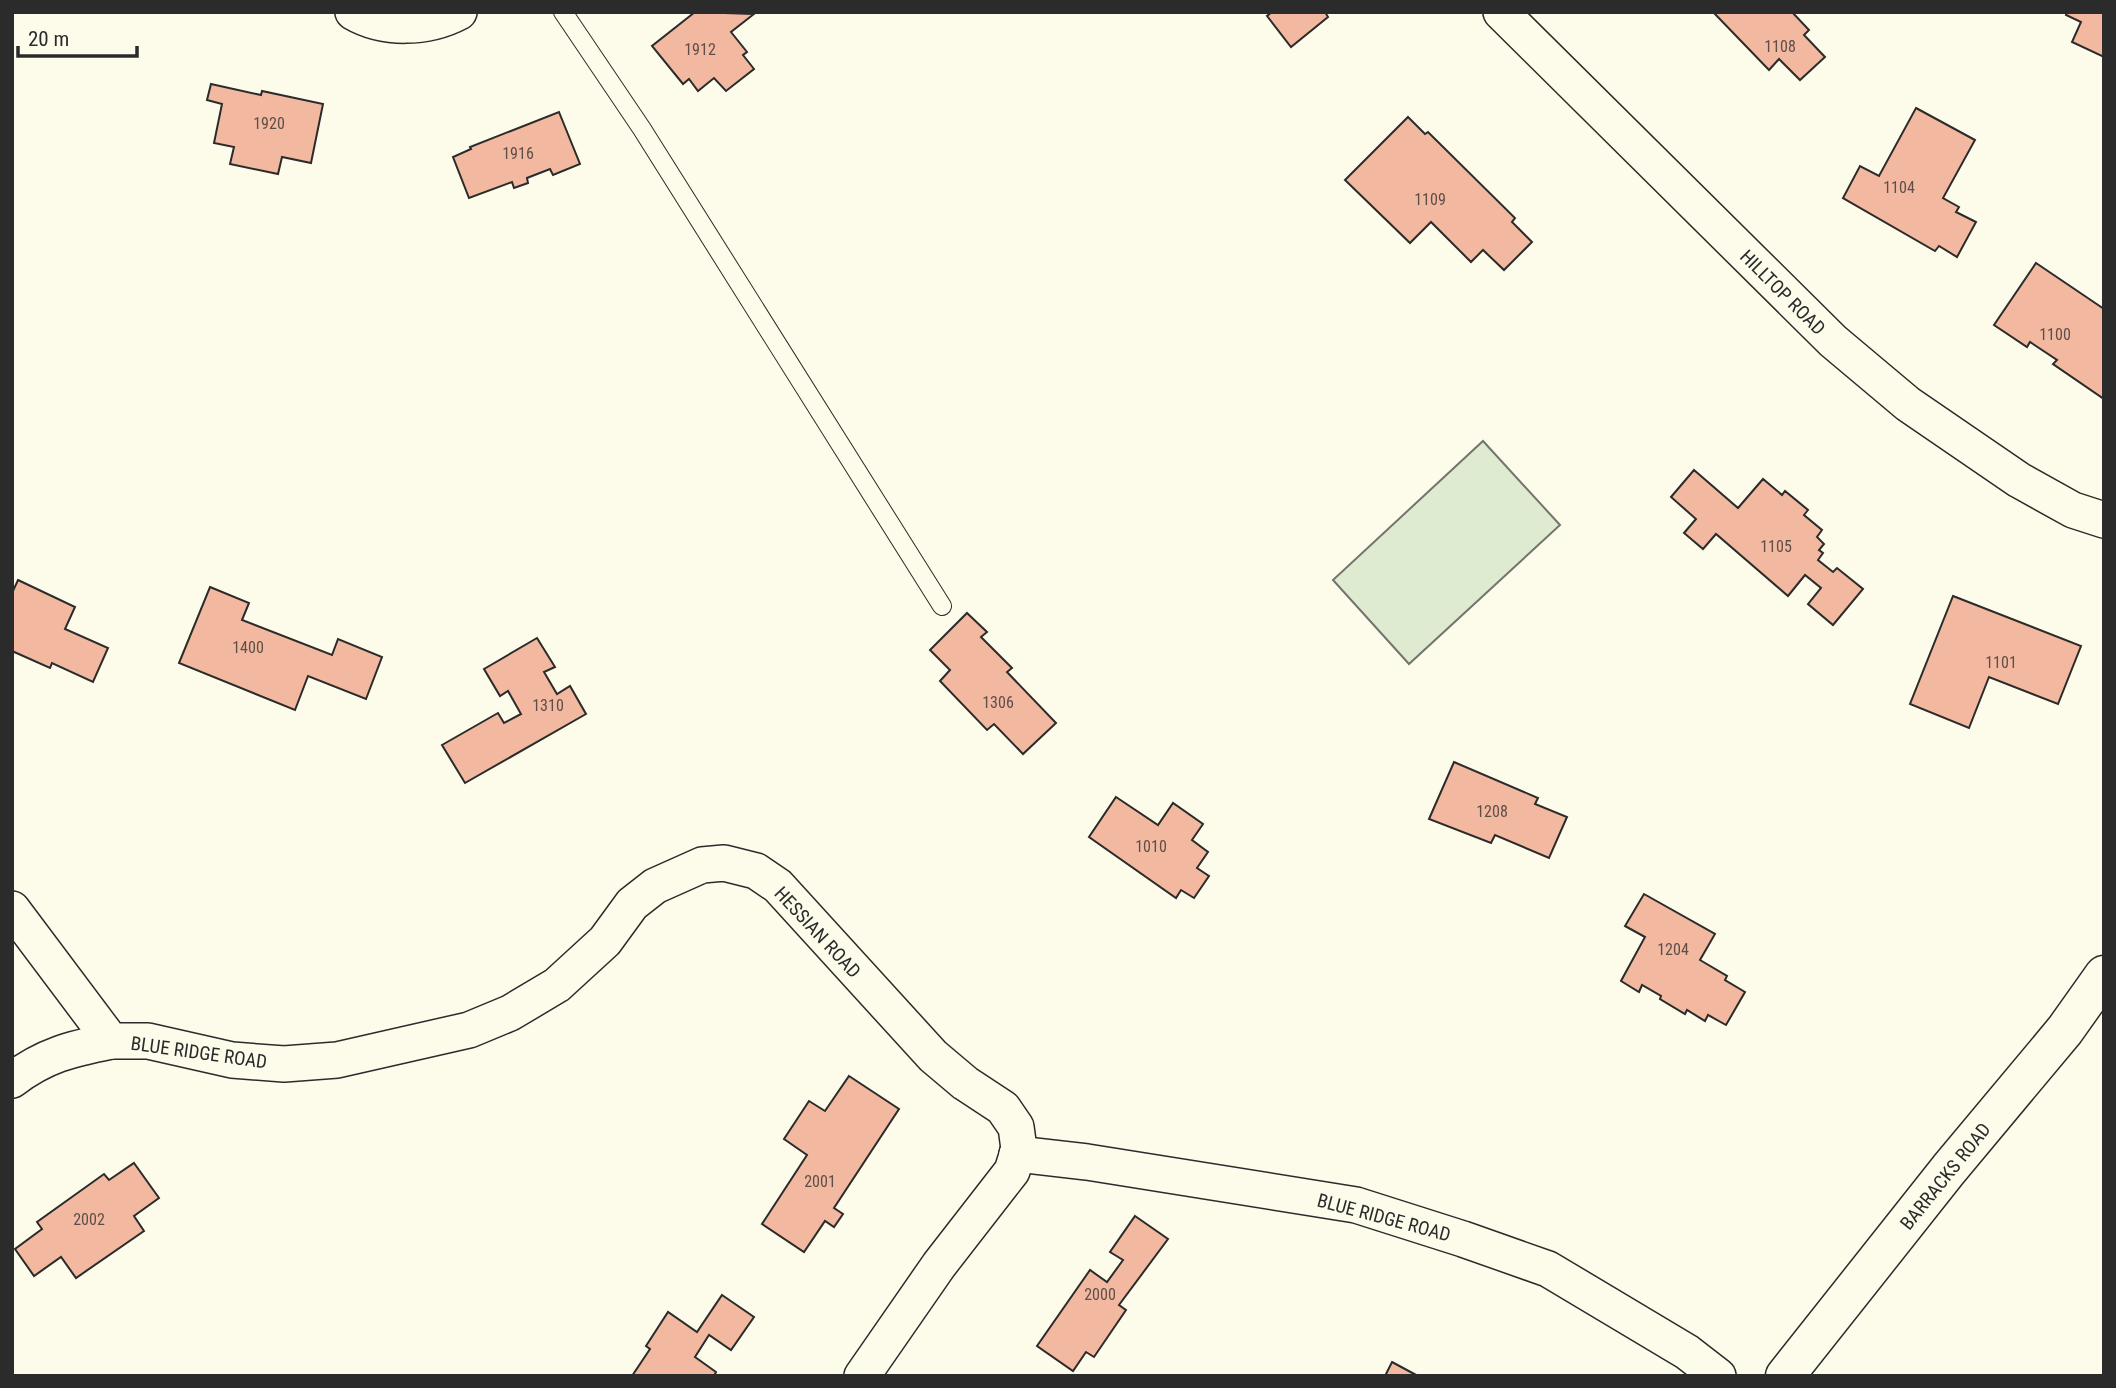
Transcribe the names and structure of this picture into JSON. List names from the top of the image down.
{
  "streets": {
    "main road": ["BARRACKS ROAD"],
    "street": ["HILLTOP ROAD", "HESSIAN ROAD", "BLUE RIDGE ROAD"]
  },
  "crossings": [
    ["HESSIAN ROAD", "BLUE RIDGE ROAD"]
  ],
  "house_numbers": [
    "1108",
    "1912",
    "1920",
    "1916",
    "1104",
    "1109",
    "1100",
    "1105",
    "1400",
    "1101",
    "1306",
    "1310",
    "1208",
    "1010",
    "1204",
    "2001",
    "2002",
    "2000"
  ],
  "scale_bar": "20 m"
}
